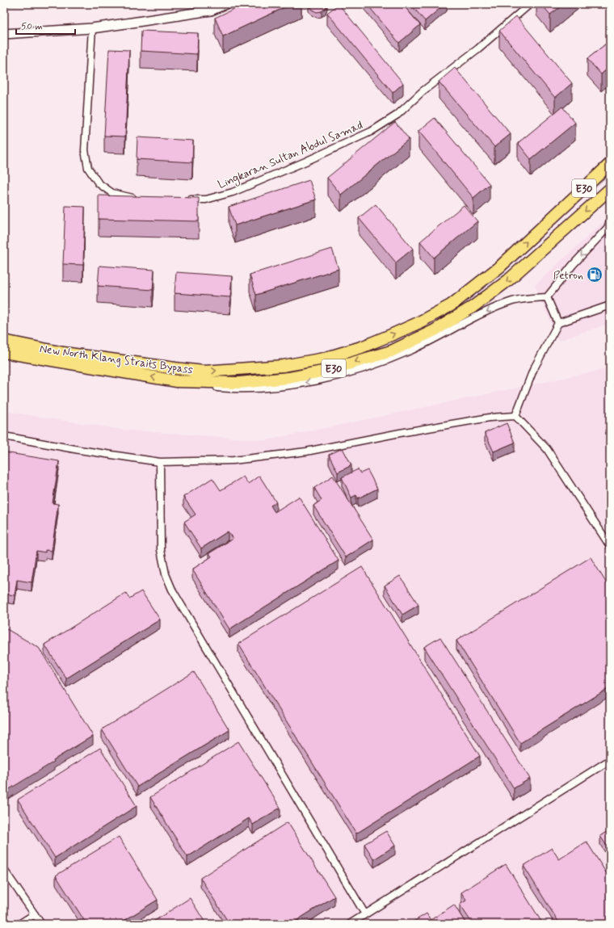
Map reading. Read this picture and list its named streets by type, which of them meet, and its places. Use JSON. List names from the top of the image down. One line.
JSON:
{"streets":{"highway":["E30","New North Klang Straits Bypass"],"street":["Lingkaran Sultan Abdul Samad"]},"places":{"fuel station":["Petron"]},"scale_bar":"50 m"}
